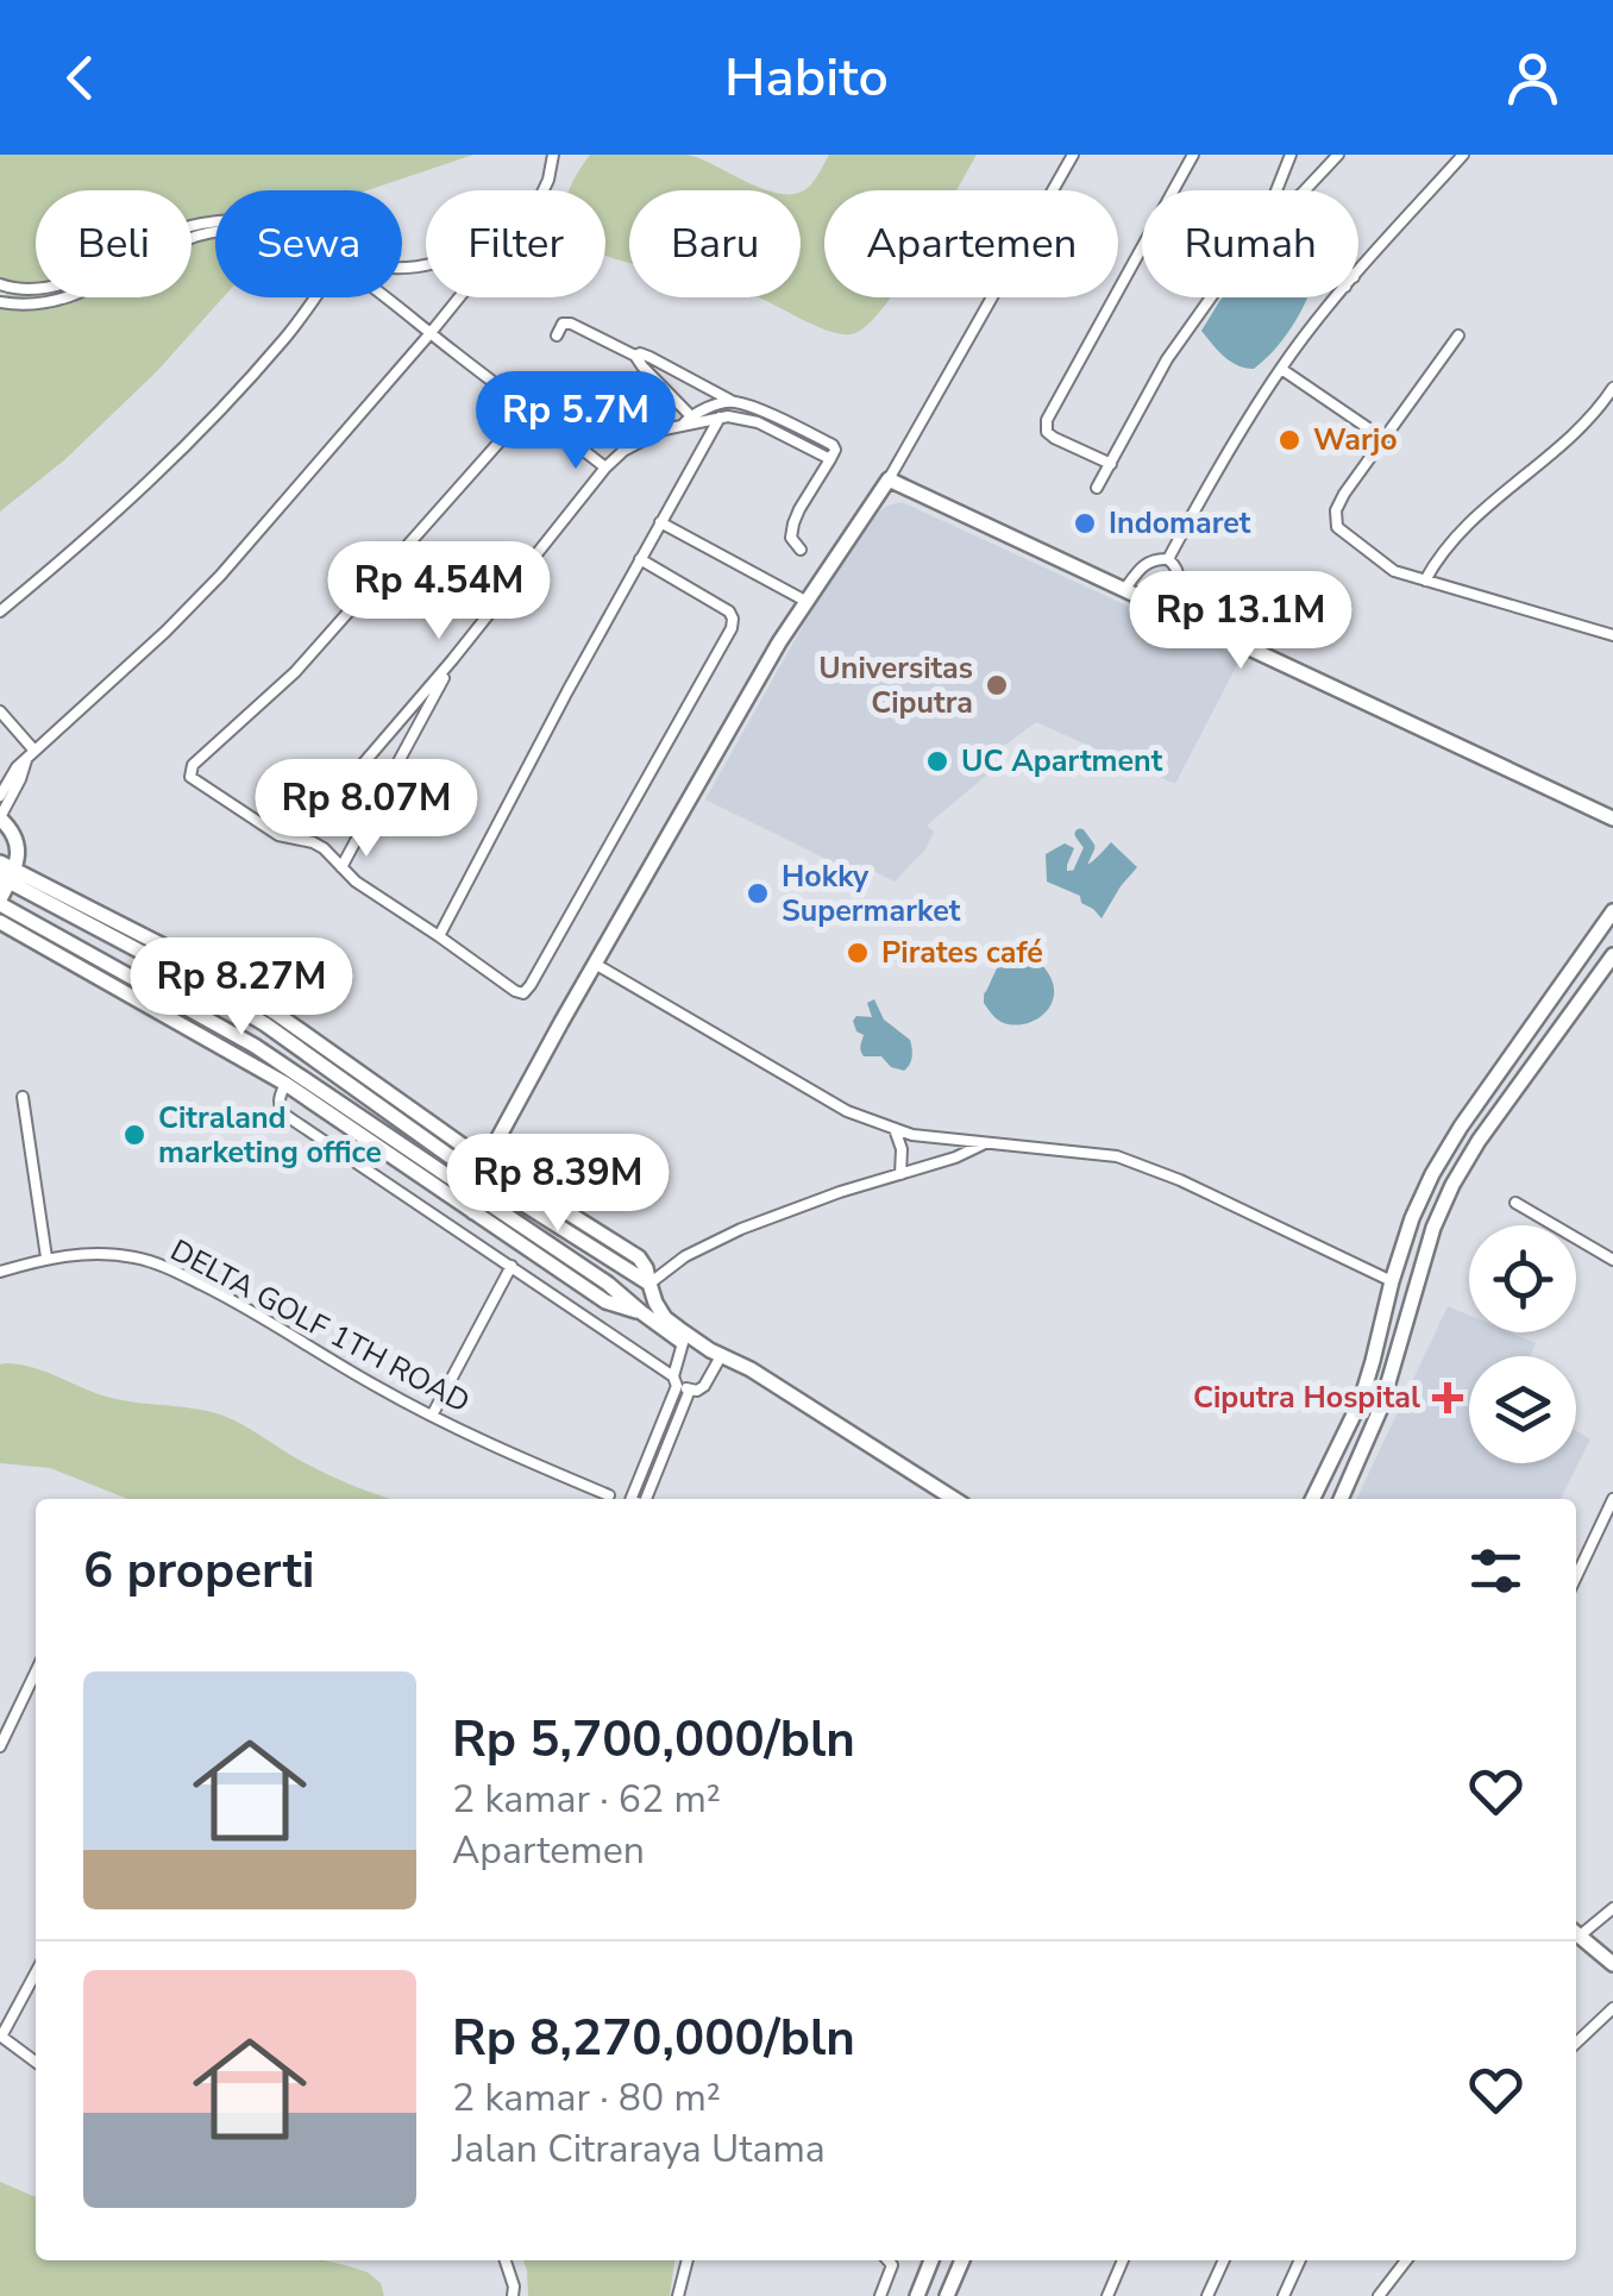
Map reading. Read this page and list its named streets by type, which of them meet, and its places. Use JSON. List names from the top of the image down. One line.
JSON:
{"streets":{"street":["DELTA GOLF 1TH ROAD"]},"places":{"other":["Warjo","Indomaret","Universitas Ciputra","UC Apartment","Hokky Supermarket","Pirates café","Citraland marketing office"],"health":["Ciputra Hospital"]},"page":{"header":"Habito","chip":["Beli","Sewa","Filter","Baru","Apartemen","Rumah"],"price":["Rp 5.7M","Rp 4.54M","Rp 13.1M","Rp 8.07M","Rp 8.27M","Rp 8.39M"],"heading":"6 properti","list":[{"name":"Rp 5,700,000/bln","note":"2 kamar · 62 m² · Apartemen"},{"name":"Rp 8,270,000/bln","note":"2 kamar · 80 m² · Jalan Citraraya Utama"}]}}
